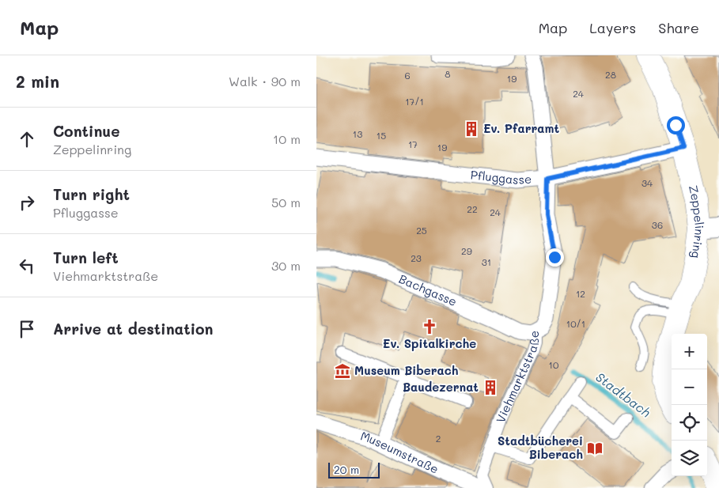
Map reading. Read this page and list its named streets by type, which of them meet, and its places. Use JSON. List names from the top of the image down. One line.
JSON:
{"streets":{"main road":["Zeppelinring"],"street":["Pfluggasse","Bachgasse","Viehmarktstraße","Museumstraße"]},"crossings":[["Pfluggasse","Zeppelinring"],["Pfluggasse","Viehmarktstraße"],["Bachgasse","Viehmarktstraße"]],"water":["Stadtbach"],"places":{"building":["Ev. Pfarramt","Baudezernat"],"church":["Ev. Spitalkirche"],"museum":["Museum Biberach"],"library":["Stadtbücherei Biberach"]},"house_numbers":["8","28","6","19","24","17/1","13","15","17","19","34","22","24","36","25","29","23","31","12","10/1","10","2"],"scale_bar":"20 m","page":{"header":"Map","nav":["Map","Layers","Share"],"heading":["2 min","Walk · 90 m"],"list":[["Continue","Zeppelinring","10 m"],["Turn right","Pfluggasse","50 m"],["Turn left","Viehmarktstraße","30 m"],"Arrive at destination"],"map_buttons":["+","−"],"scale":"20 m"}}
